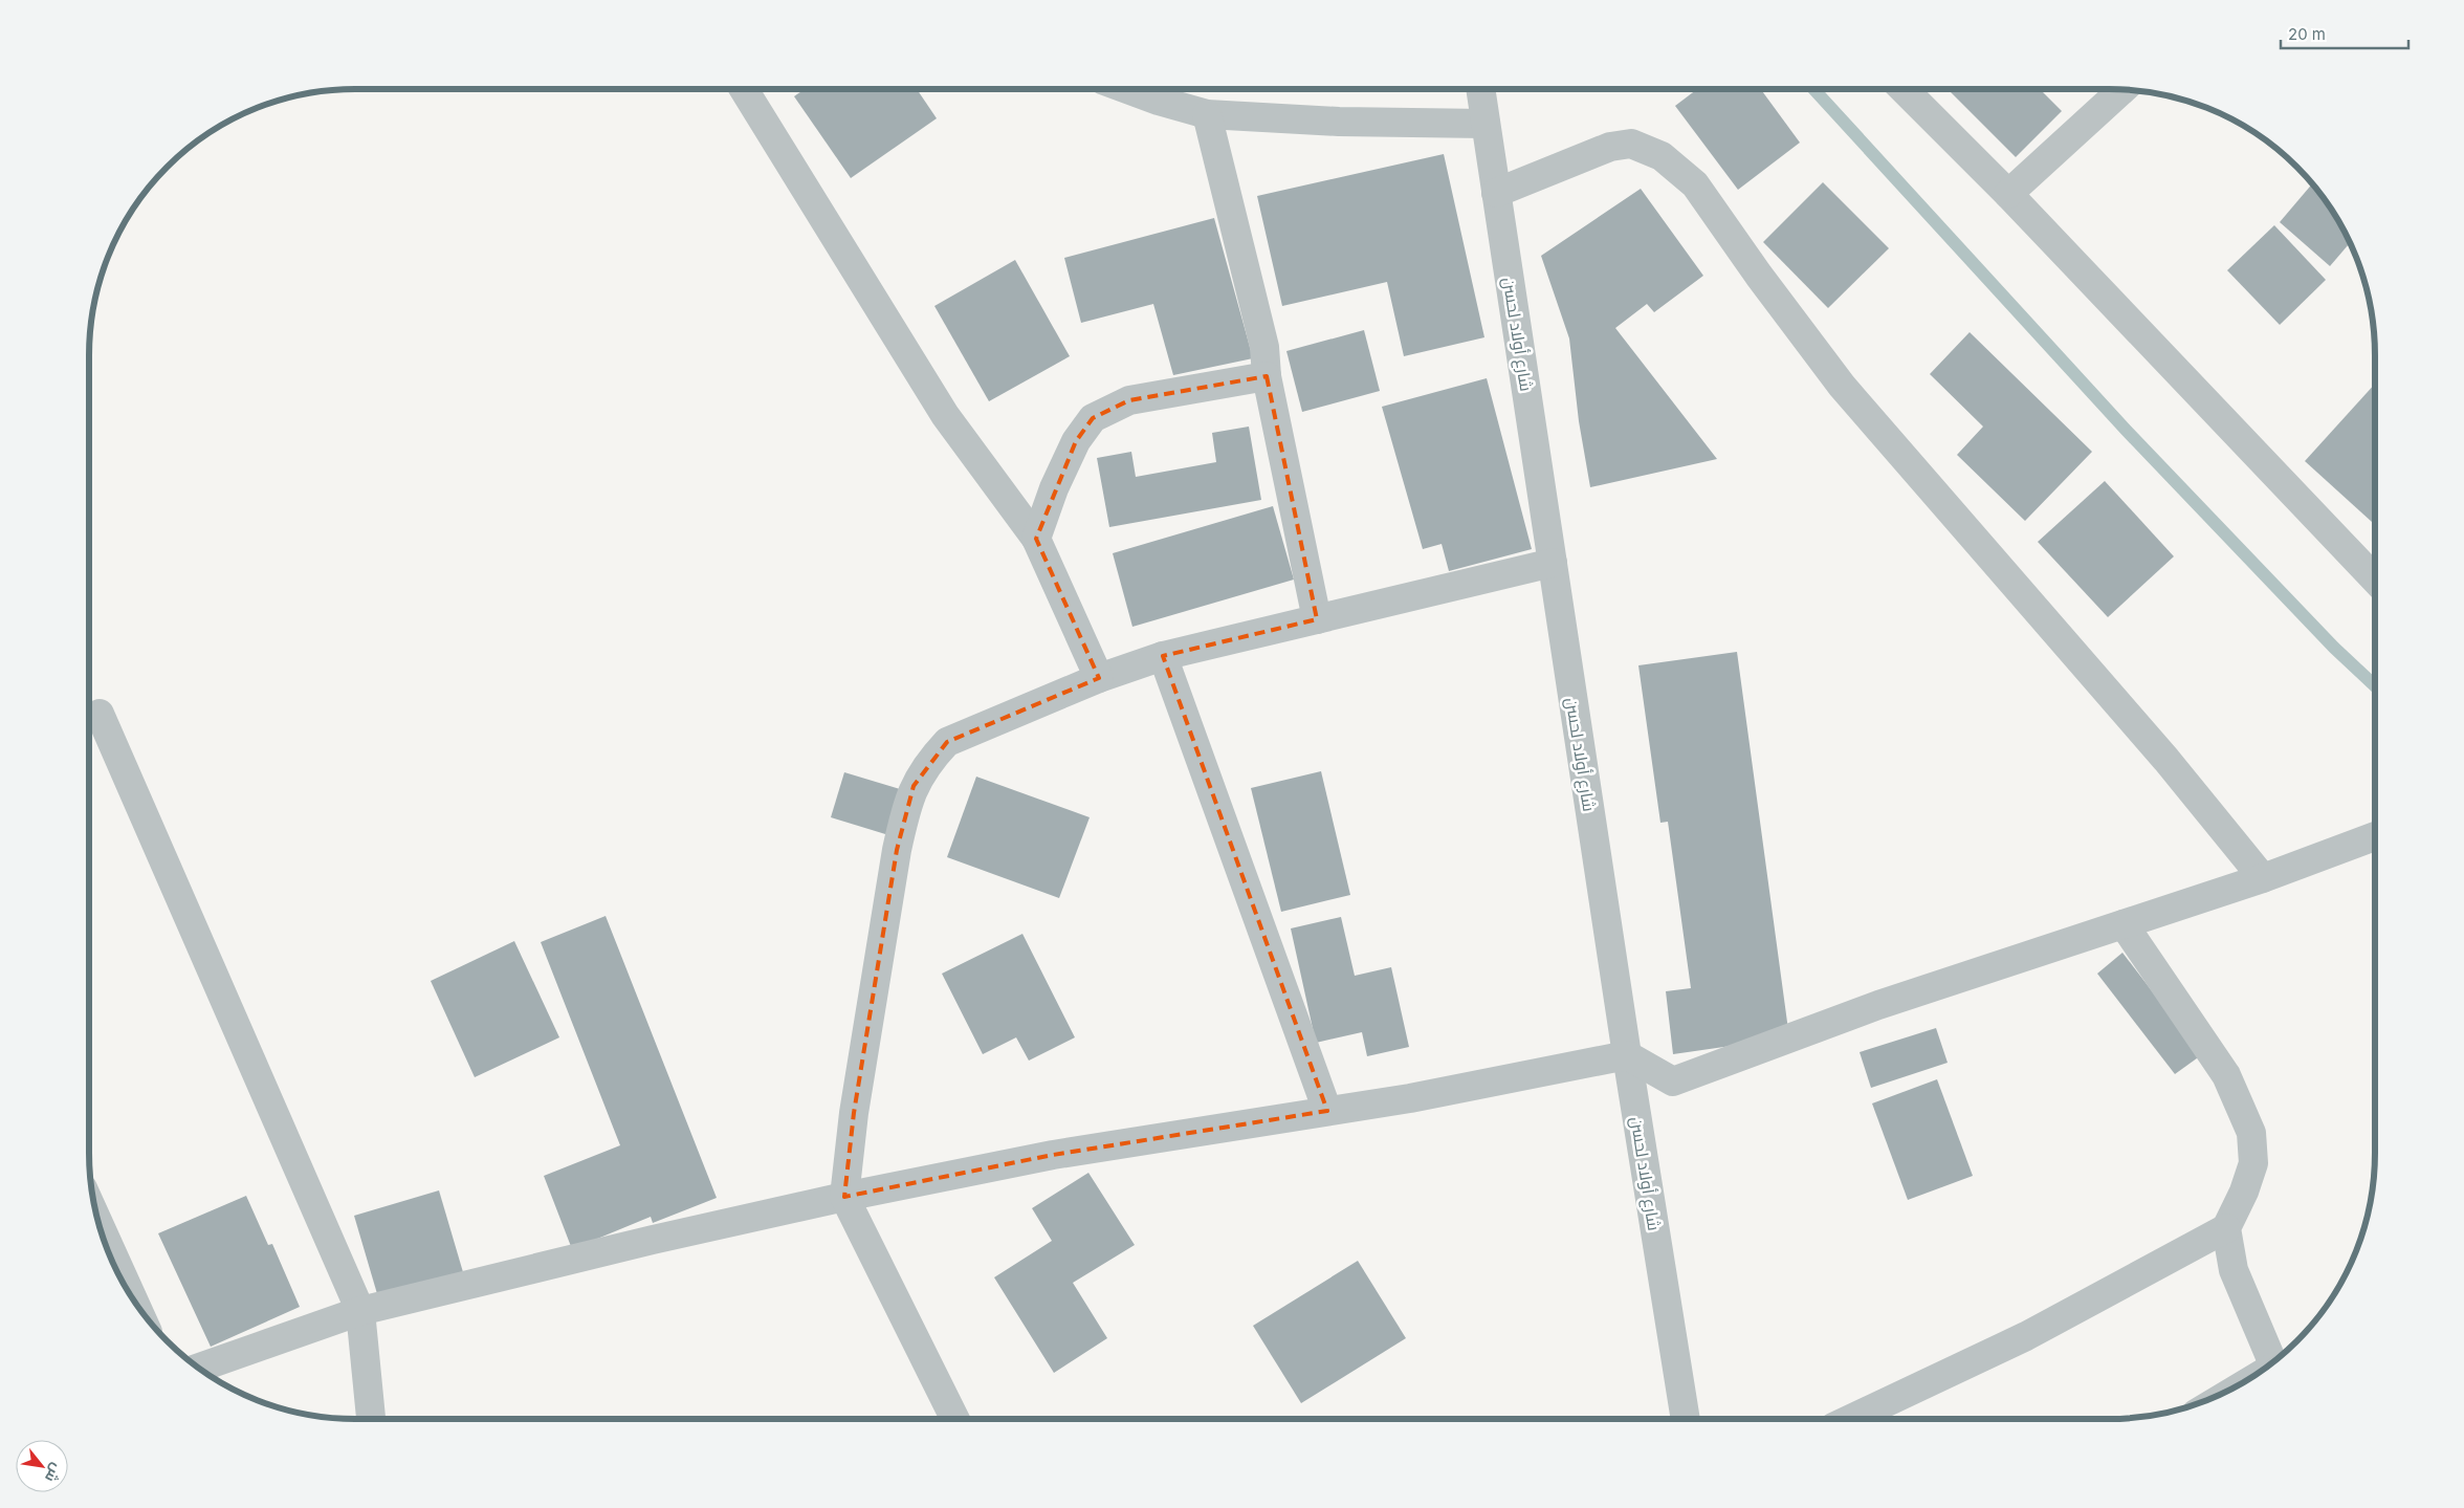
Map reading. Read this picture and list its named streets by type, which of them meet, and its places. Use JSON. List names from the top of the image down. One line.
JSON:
{"streets":{"street":["شارع أولاد لحسن"]},"scale_bar":"20 m","north":"bottom right"}
